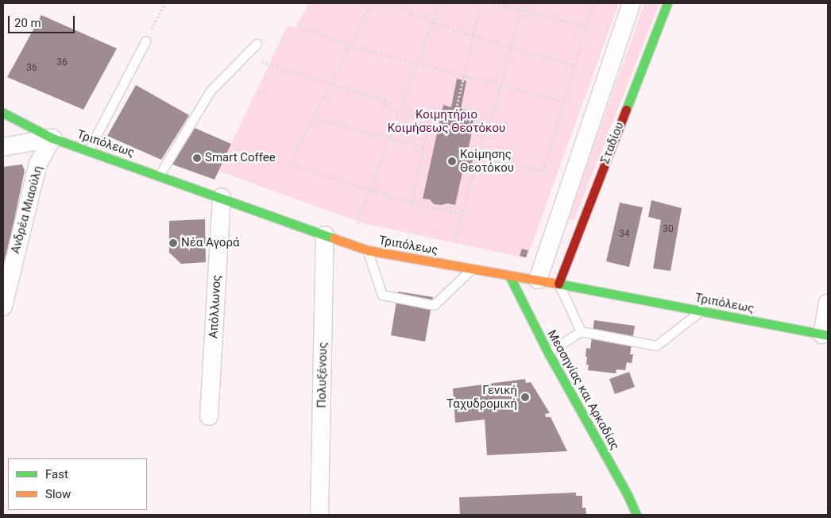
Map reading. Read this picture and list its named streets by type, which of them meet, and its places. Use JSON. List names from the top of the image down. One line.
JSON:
{"streets":{"main road":["Σταδίου","Τριπόλεως","Μεσσηνίας και Αρκαδίας"],"street":["Ανδρέα Μιαούλη","Απόλλωνος","Πολυξένους"]},"crossings":[["Σταδίου","Τριπόλεως"],["Τριπόλεως","Ανδρέα Μιαούλη"],["Τριπόλεως","Απόλλωνος"],["Τριπόλεως","Πολυξένους"],["Τριπόλεως","Μεσσηνίας και Αρκαδίας"]],"parks":["Κοιμητήριο Κοιμήσεως Θεοτόκου"],"places":["Smart Coffee","Κοίμησης Θεοτόκου","Νέα Αγορά","Γενική Ταχυδρομική"],"house_numbers":["36","36","30","34"],"legend":["Fast","Slow"],"scale_bar":"20 m"}
